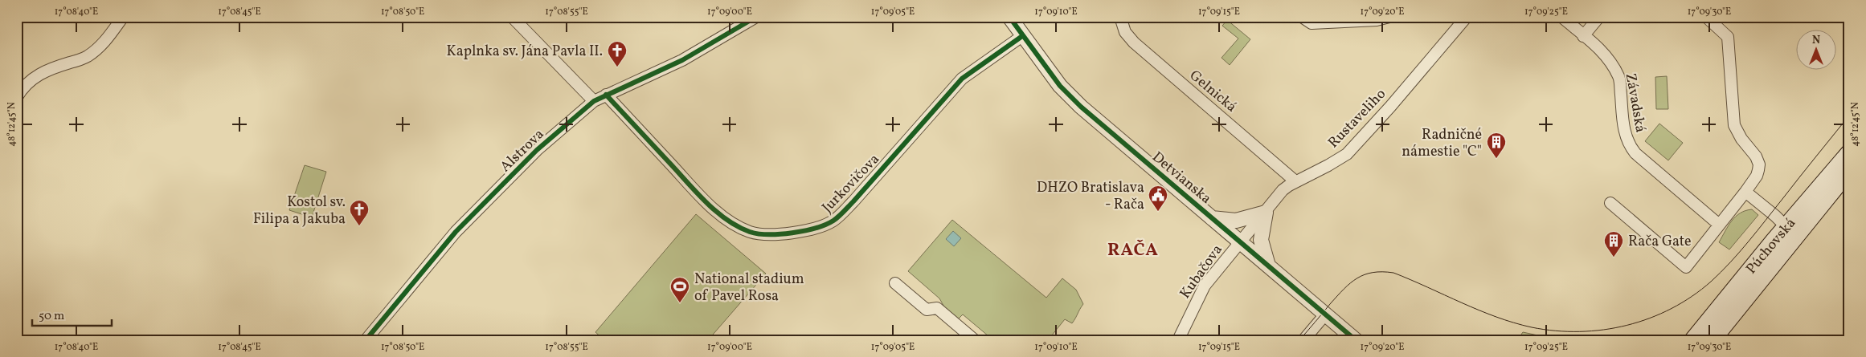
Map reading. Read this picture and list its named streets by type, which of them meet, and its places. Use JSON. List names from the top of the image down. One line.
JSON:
{"streets":{"main road":["Púchovská"],"street":["Gelnická","Závadská","Rustaveliho","Alstrova","Detvianska","Jurkovičova","Kubačova"]},"crossings":[["Gelnická","Rustaveliho"],["Rustaveliho","Detvianska"],["Rustaveliho","Kubačova"],["Alstrova","Jurkovičova"],["Detvianska","Jurkovičova"],["Detvianska","Kubačova"]],"districts":["RAČA"],"places":{"church":["Kaplnka sv. Jána Pavla II.","Kostol sv. Filipa a Jakuba"],"building":["Radničné námestie \"C\"","Rača Gate"],"public building":["DHZO Bratislava - Rača"],"sports":["National stadium of Pavel Rosa"]},"scale_bar":"50 m","north":"top","coordinates":["17°08'40\"E","17°08'45\"E","17°08'50\"E","17°08'55\"E","17°09'00\"E","17°09'05\"E","17°09'10\"E","17°09'15\"E","17°09'20\"E","17°09'25\"E","17°09'30\"E","48°12'45\"N"]}
